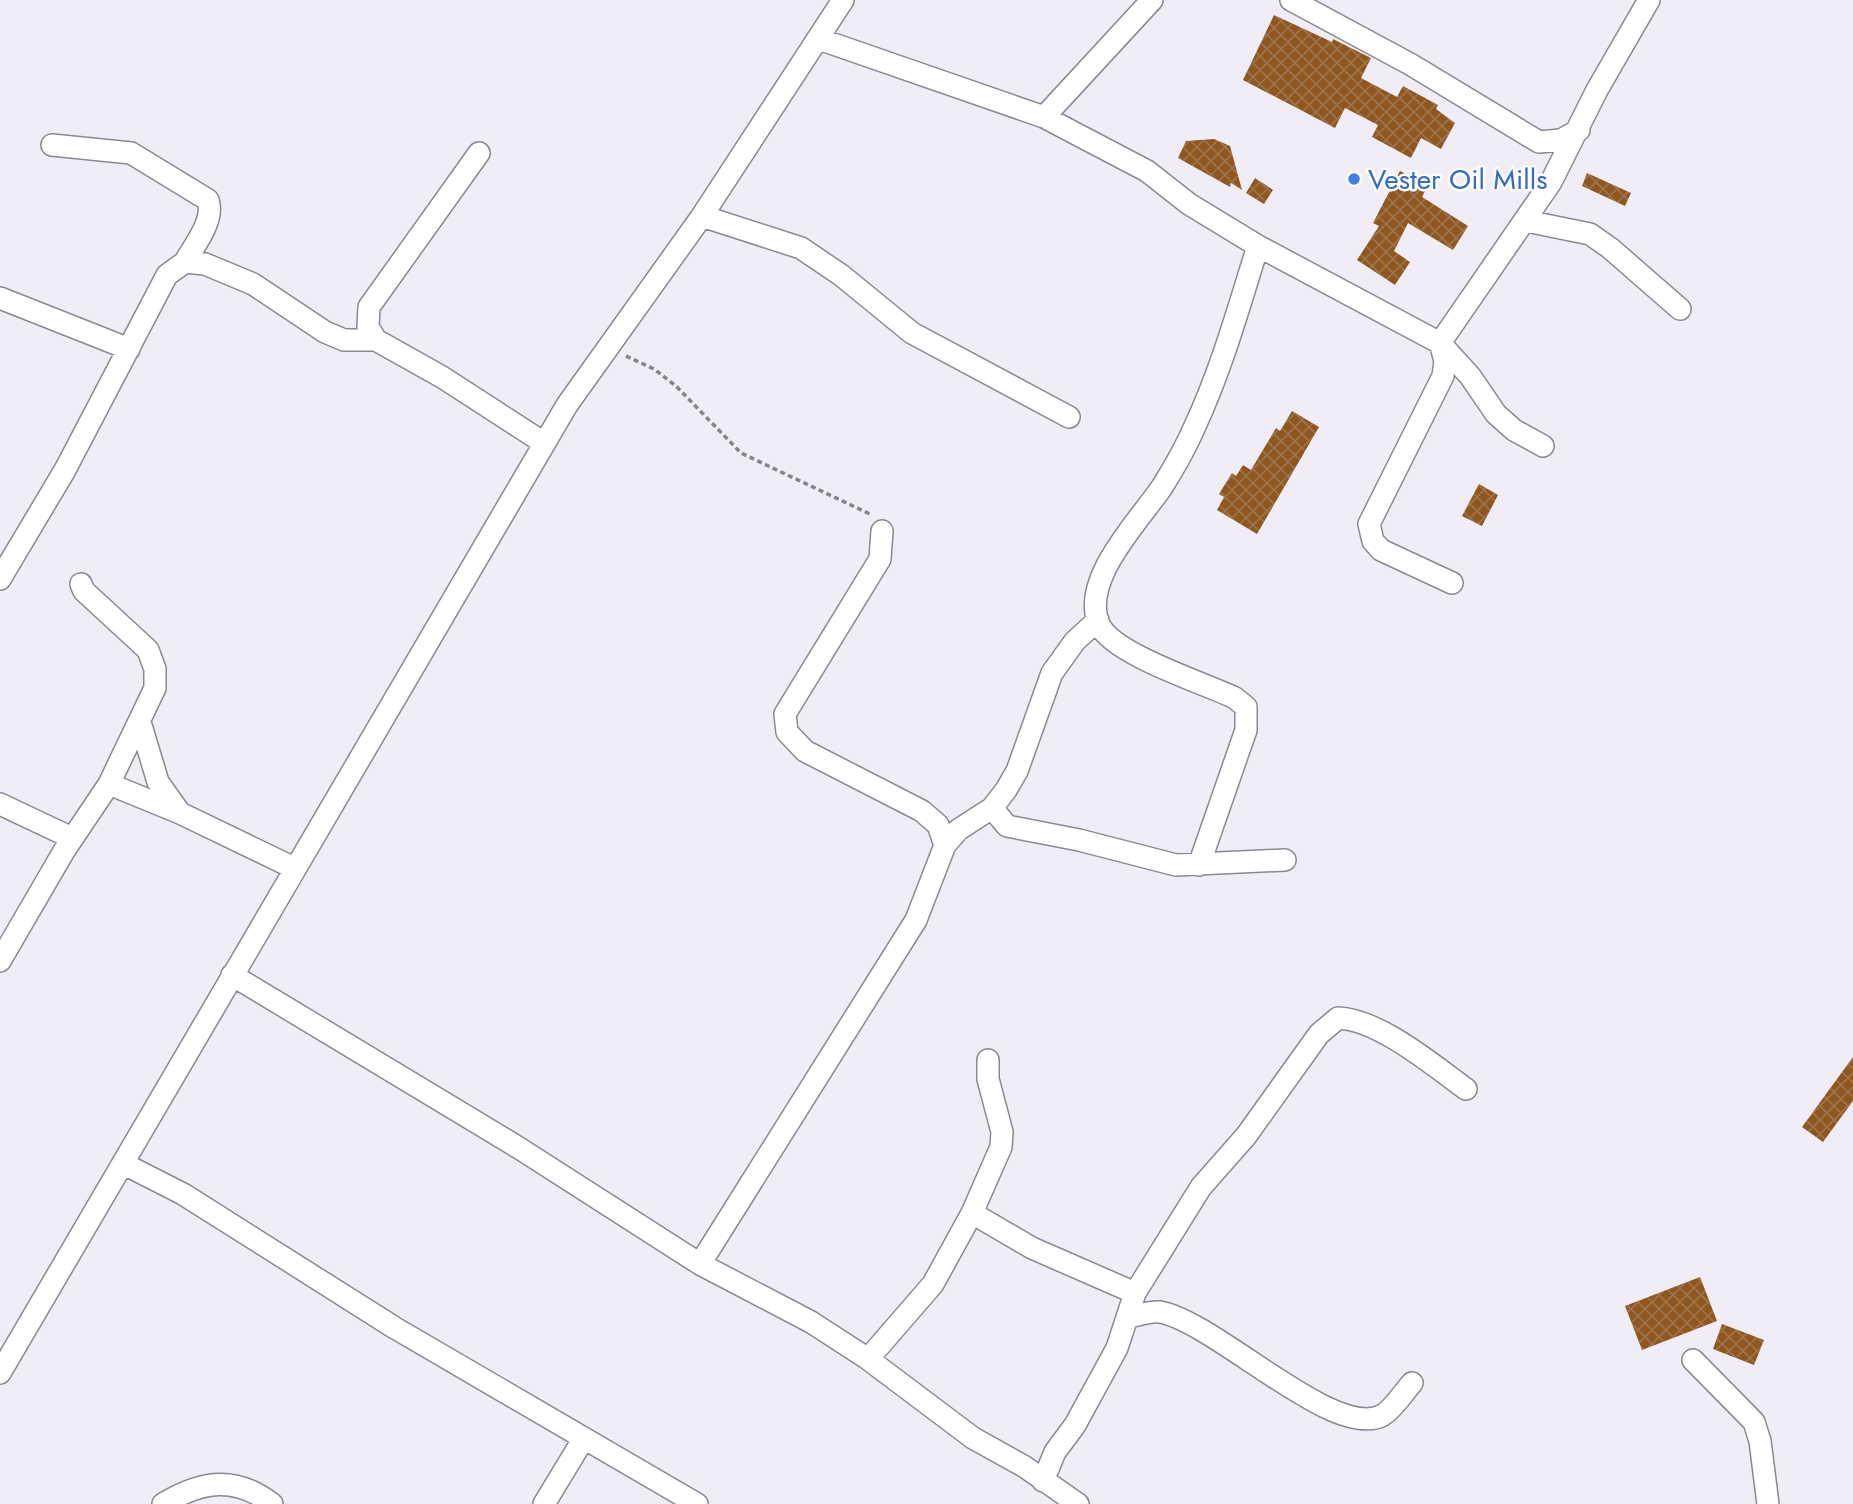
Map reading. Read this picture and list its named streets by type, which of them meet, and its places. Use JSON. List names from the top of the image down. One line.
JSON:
{"places":["Vester Oil Mills"]}
